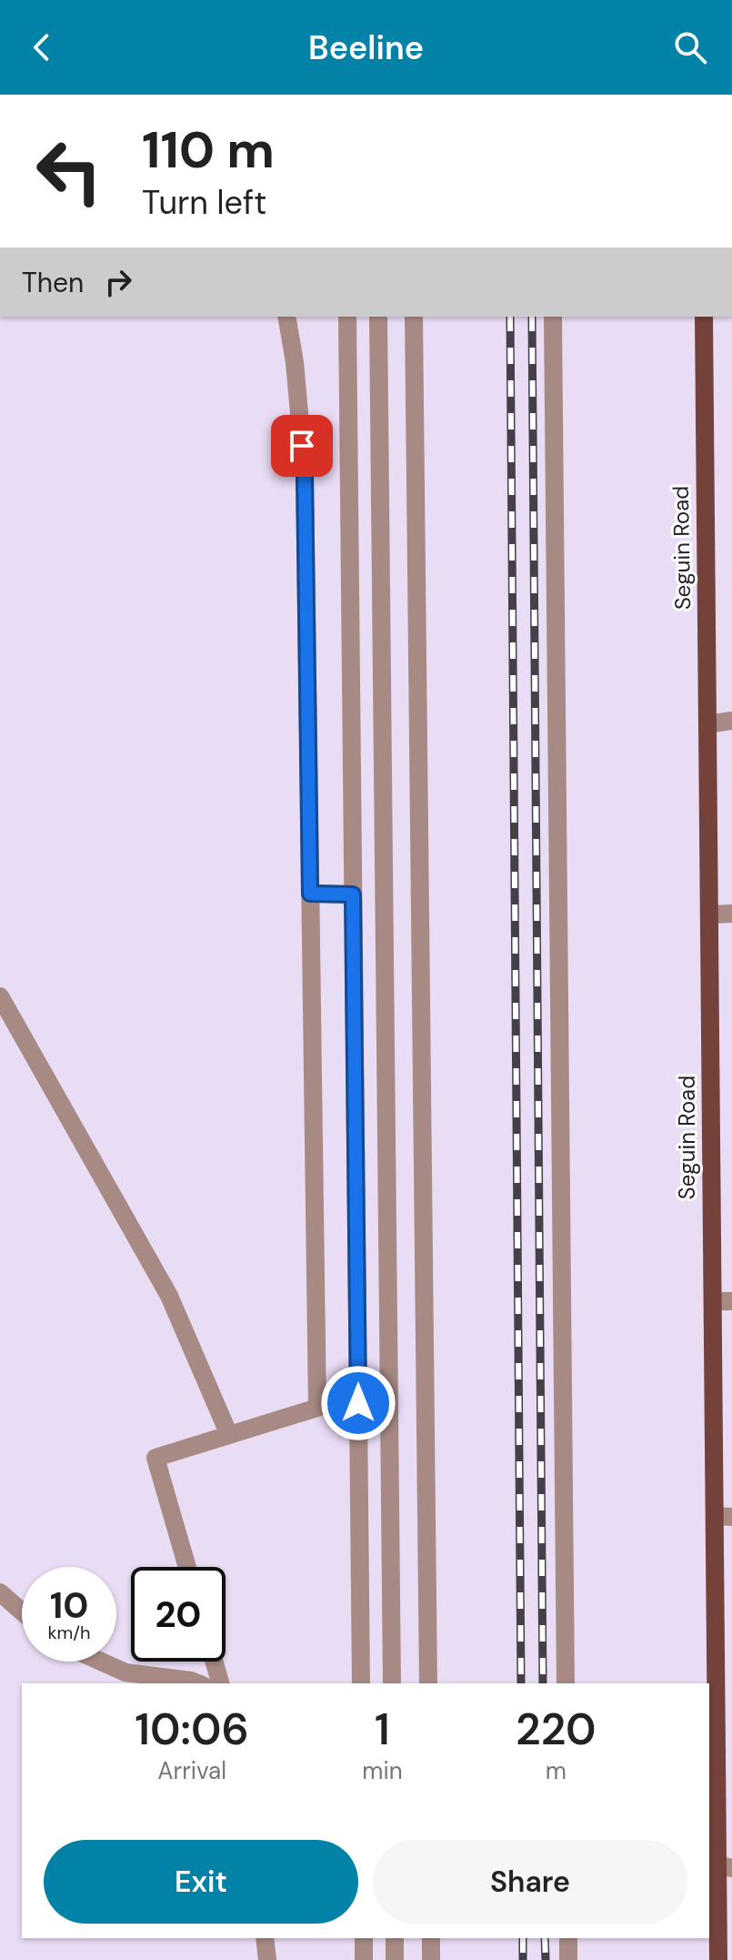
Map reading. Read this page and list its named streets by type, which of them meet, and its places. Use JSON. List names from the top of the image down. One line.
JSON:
{"streets":{"main road":["Seguin Road"]},"page":{"header":"Beeline","turn":["110 m","Turn left"],"then":"Then","speed":"10 km/h","limit":"20","eta":["10:06","Arrival","1","min","220","m"],"buttons":["Exit","Share"]}}
